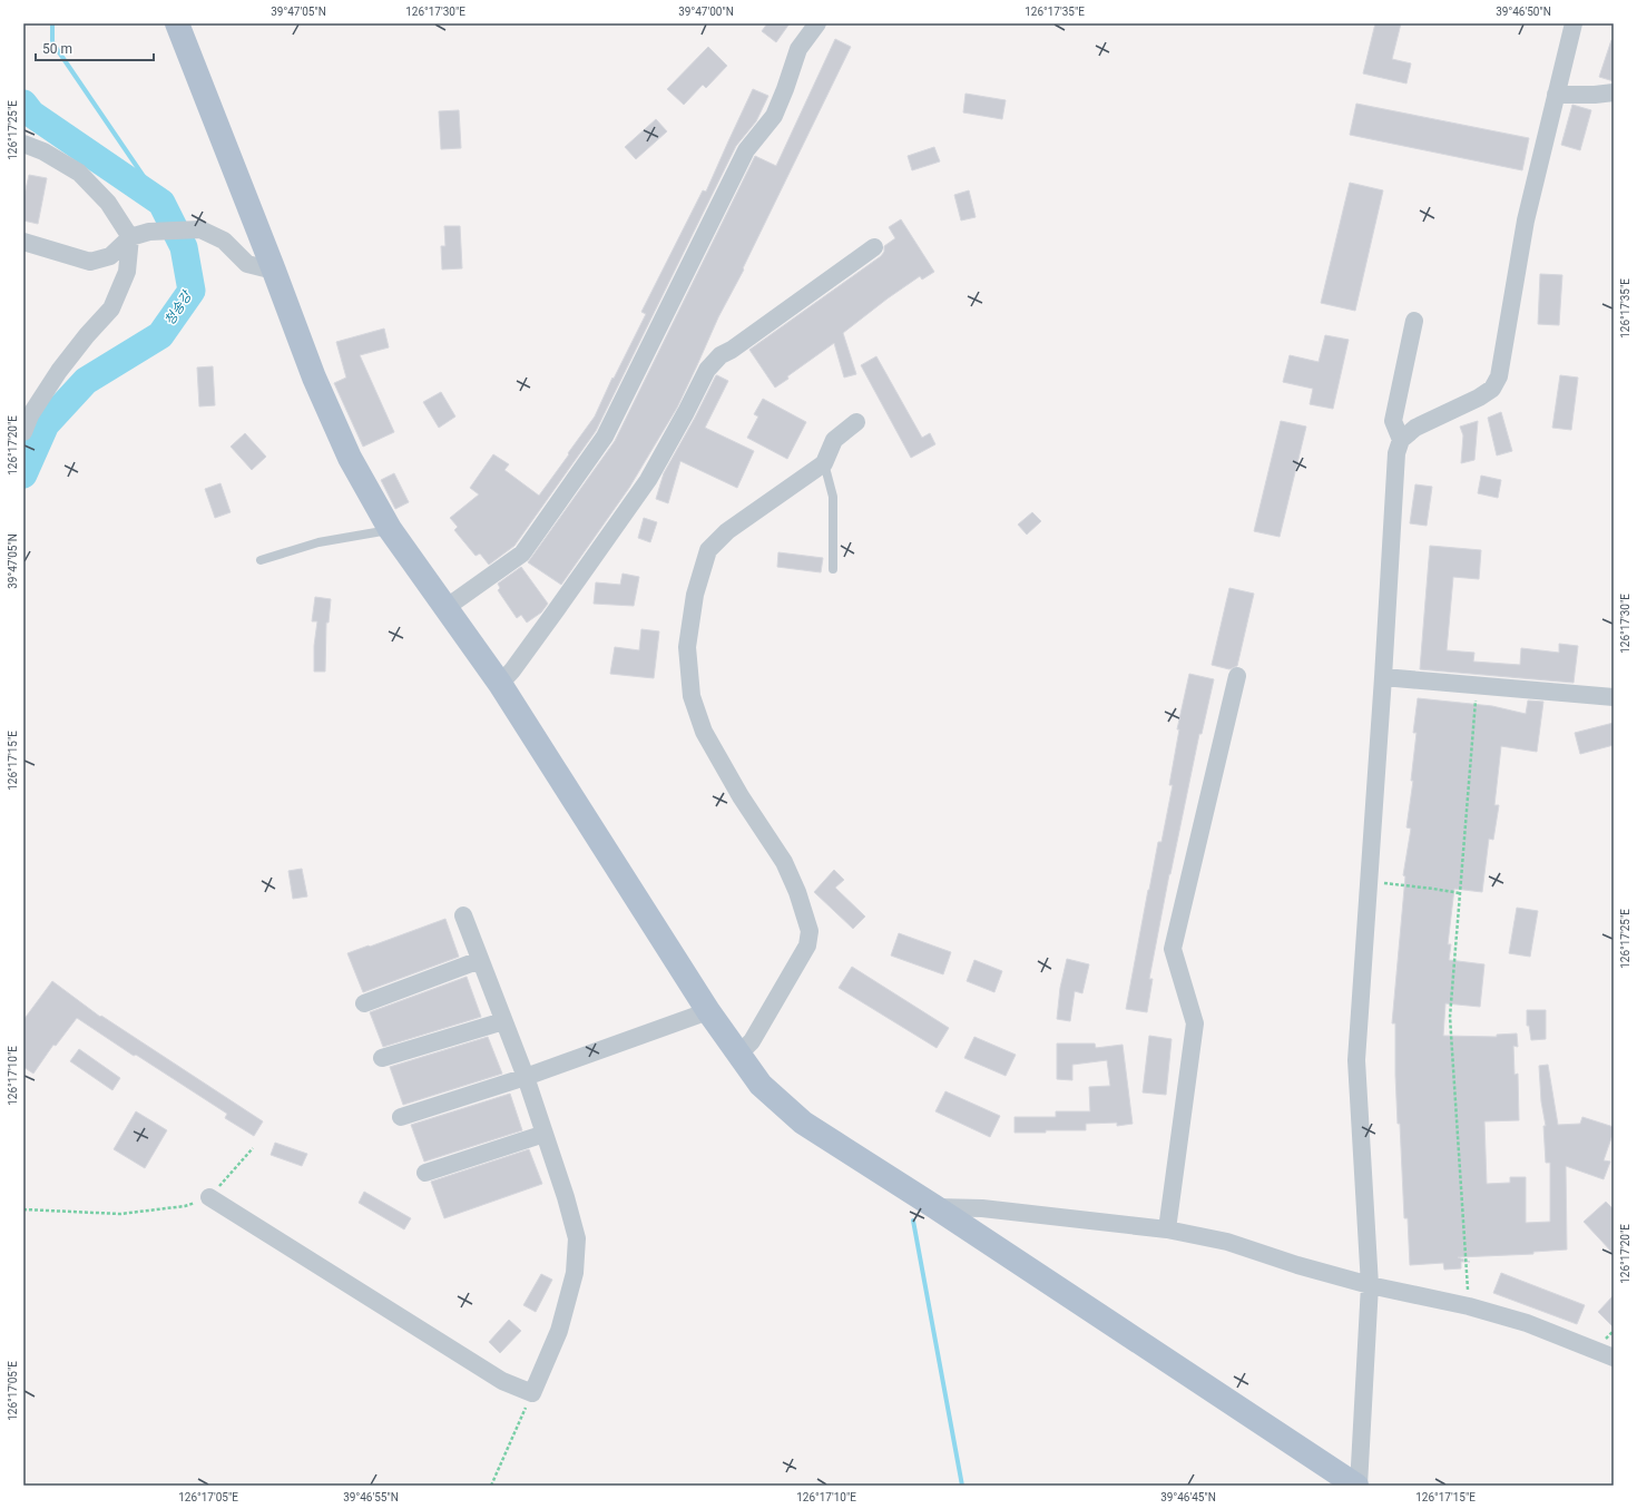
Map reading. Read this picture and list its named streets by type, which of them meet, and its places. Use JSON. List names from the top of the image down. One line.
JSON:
{"water":["청송강"],"scale_bar":"50 m","coordinates":["39°47'05\"N","126°17'30\"E","39°47'00\"N","126°17'35\"E","39°46'50\"N","126°17'25\"E","126°17'20\"E","126°17'15\"E","126°17'10\"E","126°17'05\"E","39°46'55\"N","39°46'45\"N"]}
